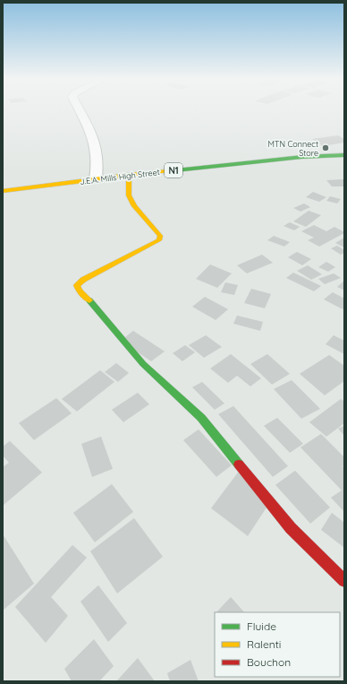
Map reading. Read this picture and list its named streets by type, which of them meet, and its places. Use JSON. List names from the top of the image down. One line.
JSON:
{"streets":{"main road":["N1","J.E.A. Mills High Street"]},"places":["MTN Connect Store"],"legend":["Fluide","Ralenti","Bouchon"]}
